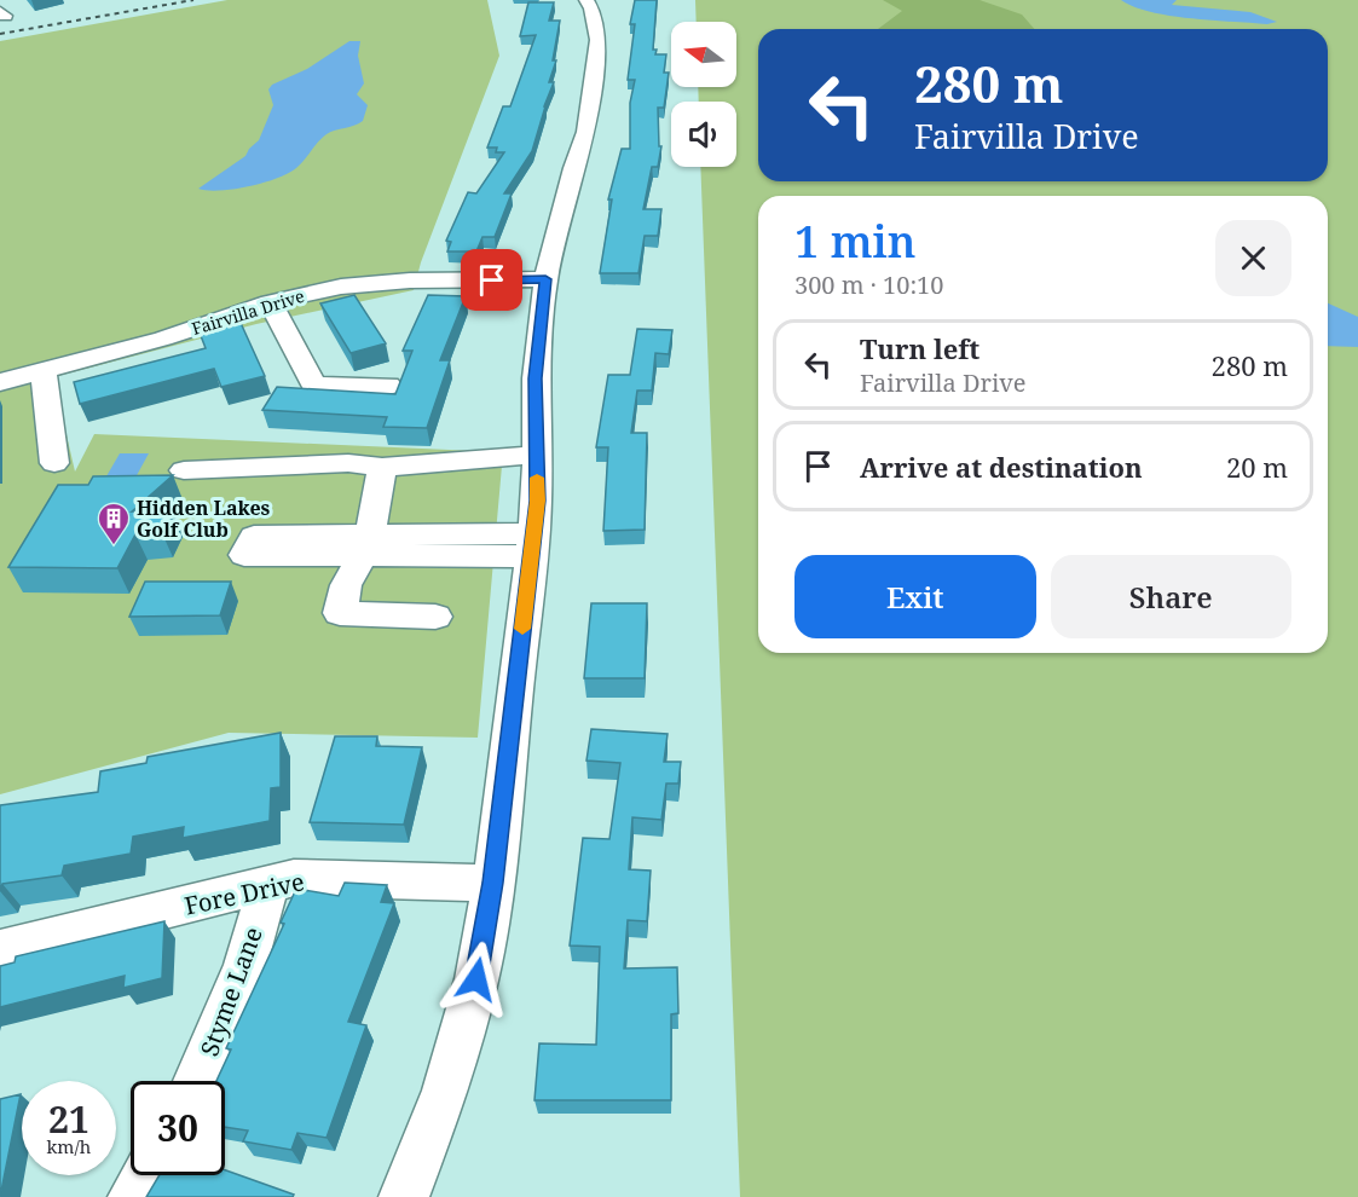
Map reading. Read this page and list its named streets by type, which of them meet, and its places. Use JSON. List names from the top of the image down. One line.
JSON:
{"streets":{"street":["Fairvilla Drive","Fore Drive","Styme Lane"]},"crossings":[["Fore Drive","Styme Lane"]],"places":{"building":["Hidden Lakes Golf Club"]},"north":"left","page":{"turn":["280 m","Fairvilla Drive"],"heading":["1 min","300 m · 10:10"],"list":[{"name":"Turn left","note":"Fairvilla Drive","value":"280 m"},{"name":"Arrive at destination","value":"20 m"}],"buttons":["Exit","Share"],"speed":"21 km/h","limit":"30"}}
